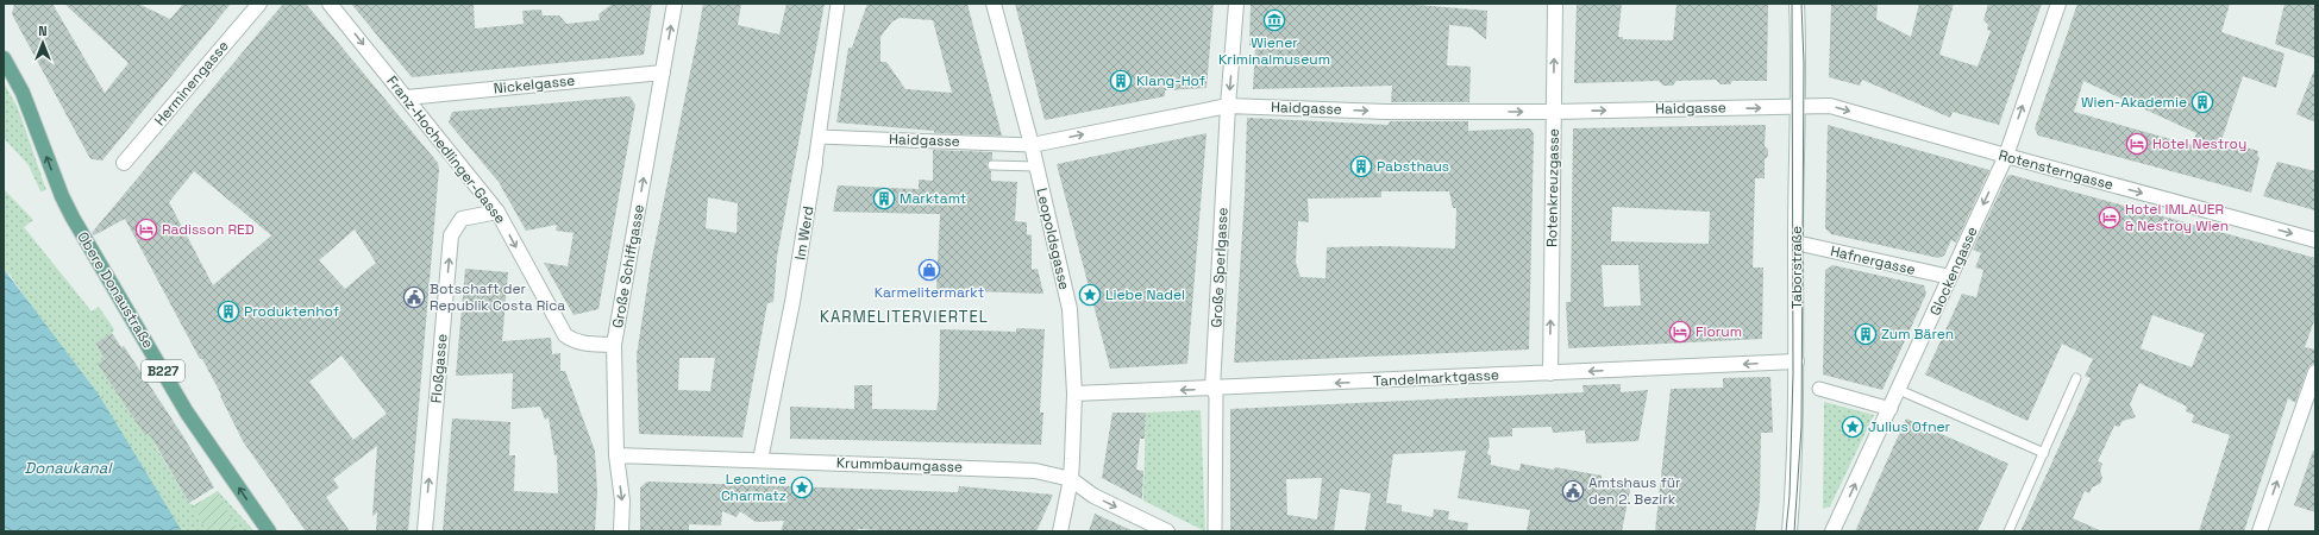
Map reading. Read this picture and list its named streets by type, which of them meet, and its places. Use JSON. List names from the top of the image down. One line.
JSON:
{"streets":{"main road":["Obere Donaustraße","B227"],"street":["Herminengasse","Nickelgasse","Haidgasse","Franz-Hochedlinger-Gasse","Rotensterngasse","Rotenkreuzgasse","Im Werd","Leopoldsgasse","Hafnergasse","Große Schiffgasse","Große Sperlgasse","Taborstraße","Glockengasse","Floßgasse","Tandelmarktgasse","Krummbaumgasse"]},"crossings":[["Nickelgasse","Franz-Hochedlinger-Gasse"],["Nickelgasse","Große Schiffgasse"],["Haidgasse","Rotensterngasse"],["Haidgasse","Rotenkreuzgasse"],["Haidgasse","Im Werd"],["Haidgasse","Leopoldsgasse"],["Haidgasse","Große Sperlgasse"],["Haidgasse","Taborstraße"],["Franz-Hochedlinger-Gasse","Große Schiffgasse"],["Franz-Hochedlinger-Gasse","Floßgasse"],["Rotensterngasse","Taborstraße"],["Rotensterngasse","Glockengasse"],["Rotenkreuzgasse","Tandelmarktgasse"],["Im Werd","Krummbaumgasse"],["Leopoldsgasse","Tandelmarktgasse"],["Leopoldsgasse","Krummbaumgasse"],["Hafnergasse","Taborstraße"],["Hafnergasse","Glockengasse"],["Große Schiffgasse","Krummbaumgasse"],["Große Sperlgasse","Tandelmarktgasse"],["Taborstraße","Tandelmarktgasse"]],"one_way":["Haidgasse","Franz-Hochedlinger-Gasse","Rotensterngasse","Rotenkreuzgasse","Obere Donaustraße","Floßgasse","Tandelmarktgasse"],"districts":["KARMELITERVIERTEL"],"water":["Donaukanal"],"places":{"museum":["Wiener Kriminalmuseum"],"building":["Klang-Hof","Wien-Akademie","Pabsthaus","Marktamt","Produktenhof","Zum Bären"],"hotel":["Hotel Nestroy","Hotel IMLAUER & Nestroy Wien","Radisson RED","Florum"],"shop":["Karmelitermarkt"],"place":["Liebe Nadel","Julius Ofner","Leontine Charmatz"],"public building":["Botschaft der Republik Costa Rica","Amtshaus für den 2. Bezirk"]},"north":"top"}
